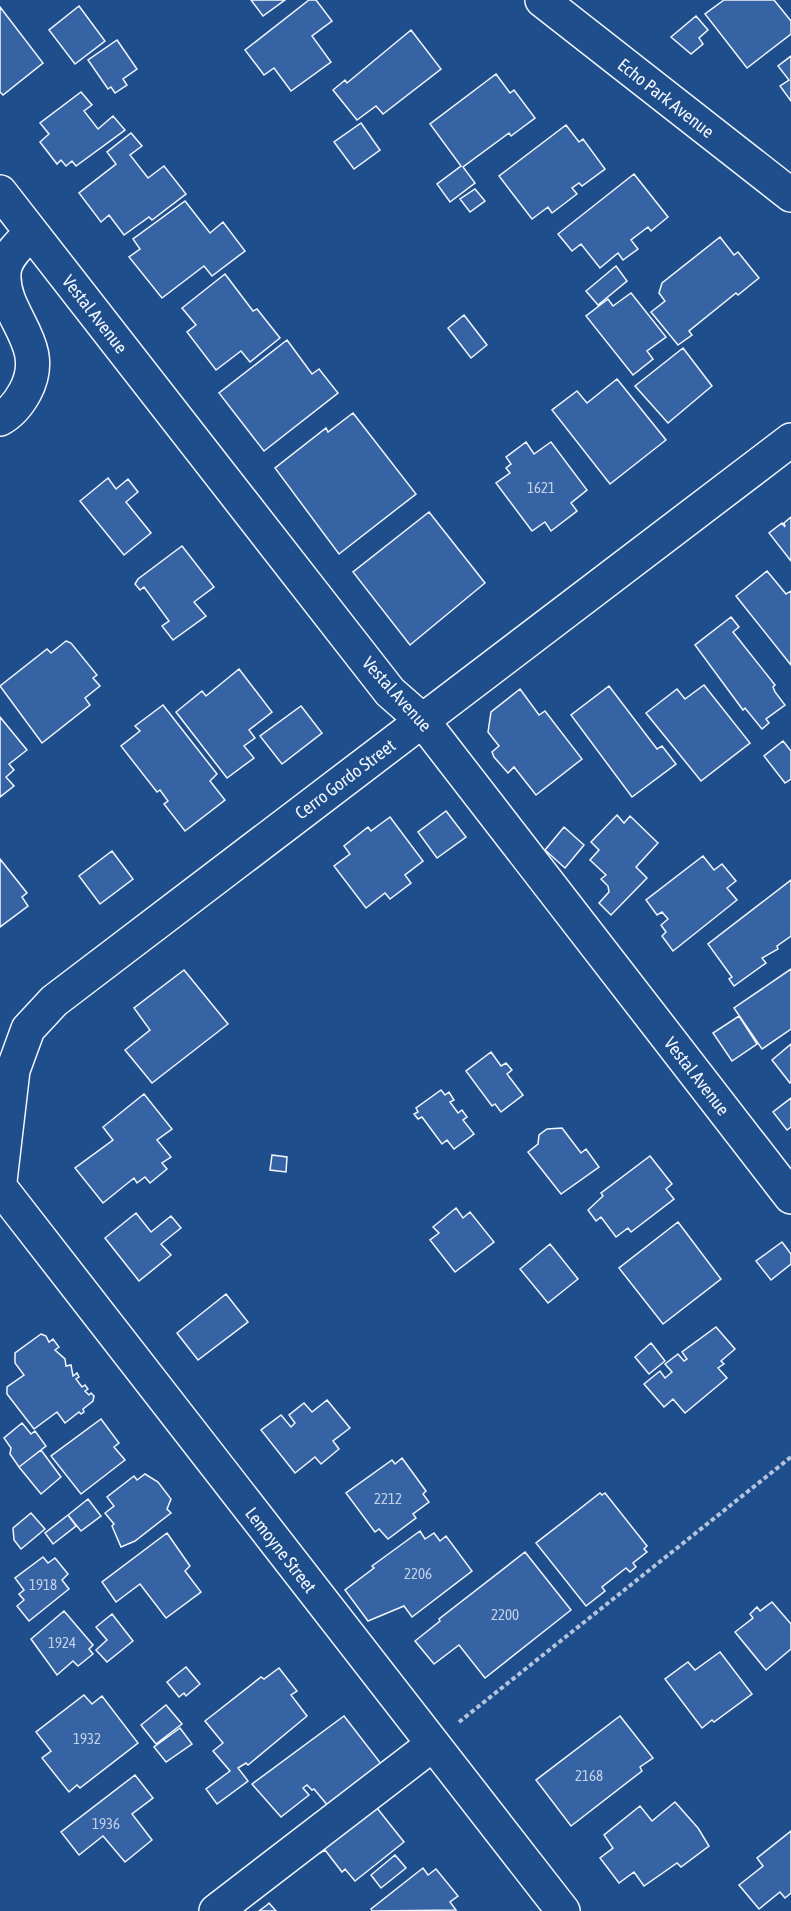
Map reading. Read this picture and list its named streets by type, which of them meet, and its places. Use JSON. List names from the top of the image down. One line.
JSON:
{"streets":{"street":["Echo Park Avenue","Vestal Avenue","Cerro Gordo Street","Lemoyne Street"]},"crossings":[["Vestal Avenue","Cerro Gordo Street"]],"house_numbers":["1621","2212","2206","1918","2200","1924","1932","2168","1936"]}
